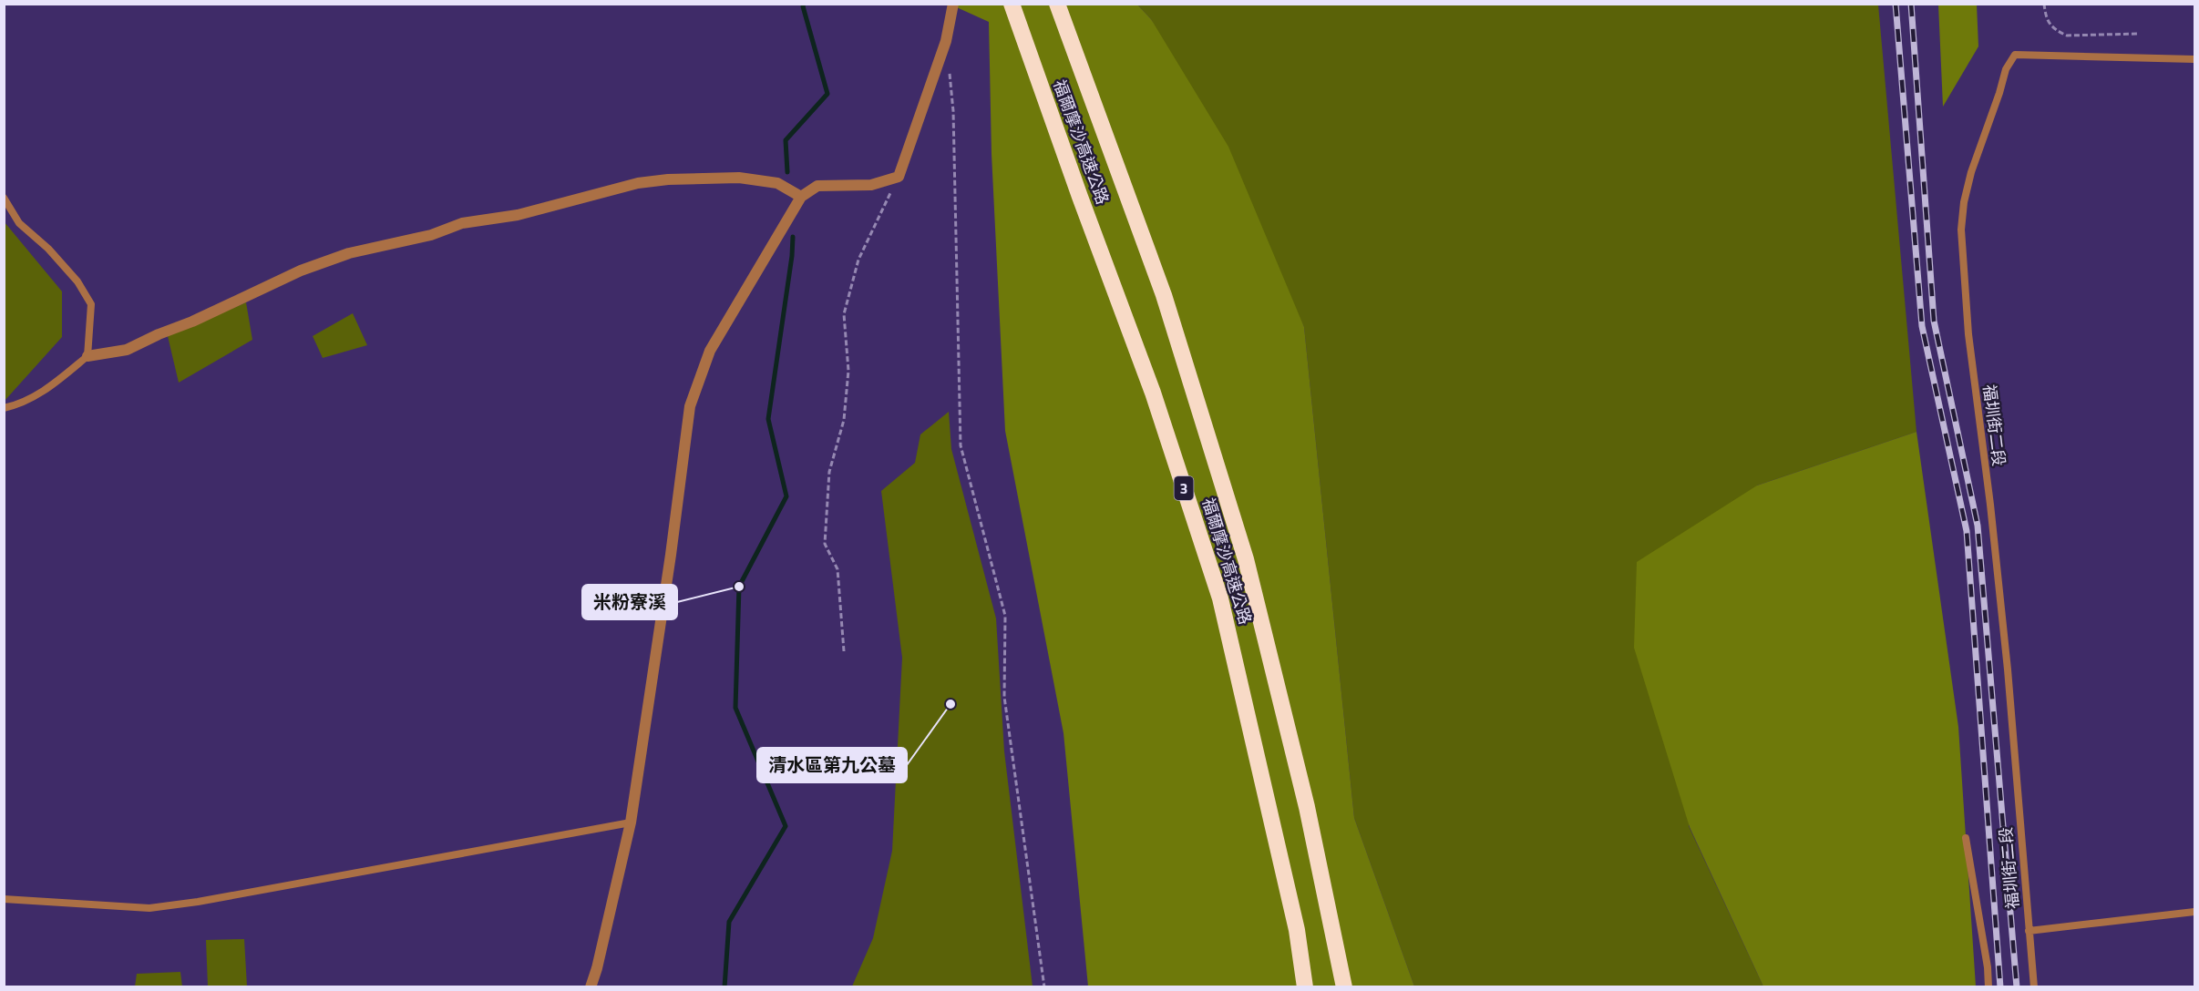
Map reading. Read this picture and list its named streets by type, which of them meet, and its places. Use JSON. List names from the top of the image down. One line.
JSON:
{"streets":{"highway":["福爾摩沙高速公路","3"],"lane":["福圳街二段"]},"places":["米粉寮溪","清水區第九公墓"]}
